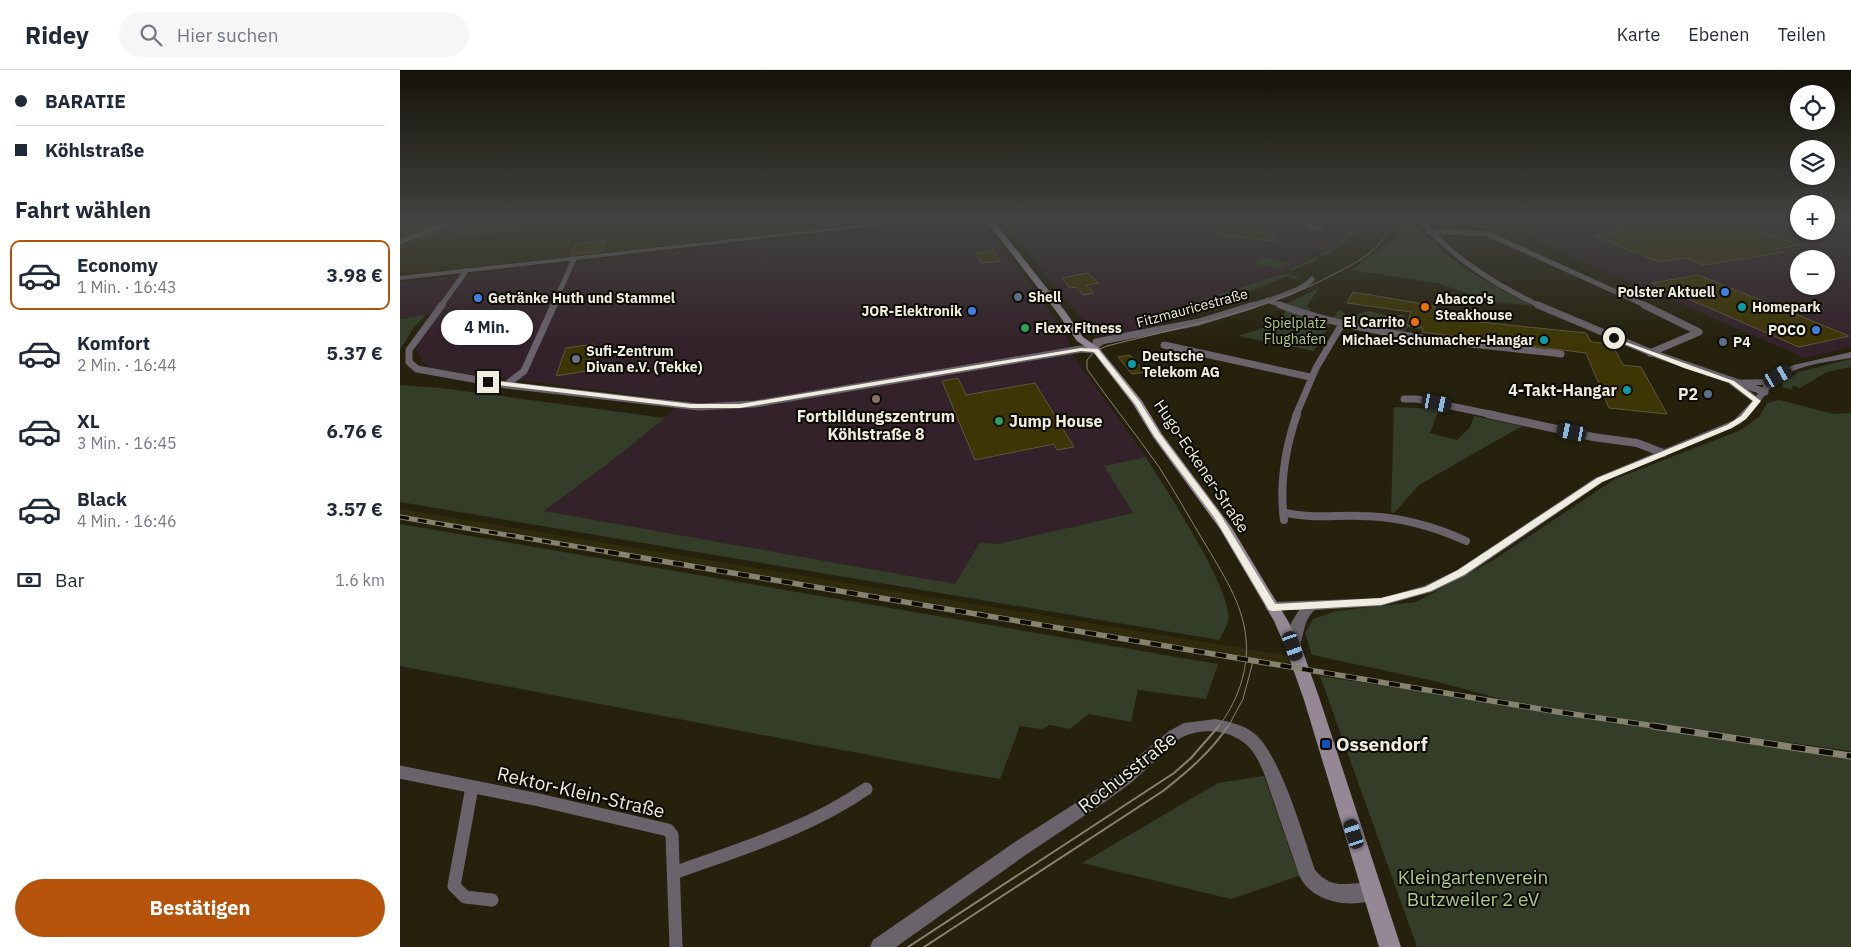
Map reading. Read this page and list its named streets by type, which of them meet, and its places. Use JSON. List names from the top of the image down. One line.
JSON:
{"streets":{"main road":["Hugo-Eckener-Straße"],"street":["Fitzmauricestraße","Rochusstraße","Rektor-Klein-Straße"]},"crossings":[["Fitzmauricestraße","Hugo-Eckener-Straße"],["Hugo-Eckener-Straße","Rochusstraße"]],"parks":["Spielplatz Flughafen","Kleingartenverein Butzweiler 2 eV"],"places":{"other":["Polster Aktuell","Shell","Getränke Huth und Stammel","Abacco's Steakhouse","Homepark","JOR-Elektronik","El Carrito","Flexx Fitness","POCO","Michael-Schumacher-Hangar","P4","Sufi-Zentrum Divan e.V. (Tekke)","Deutsche Telekom AG","4-Takt-Hangar","P2","Fortbildungszentrum Köhlstraße 8","Jump House"],"transit":["Ossendorf"]},"page":{"header":"Ridey","search":"Hier suchen","nav":["Karte","Ebenen","Teilen"],"banner":["BARATIE","Köhlstraße"],"map_buttons":["+","−"],"heading":"Fahrt wählen","list":[{"name":"Economy","note":"1 Min. · 16:43","value":"3.98 €"},{"name":"Komfort","note":"2 Min. · 16:44","value":"5.37 €"},{"name":"XL","note":"3 Min. · 16:45","value":"6.76 €"},{"name":"Black","note":"4 Min. · 16:46","value":"3.57 €"}],"bubble":"4 Min.","pay":["Bar","1.6 km"],"buttons":"Bestätigen"}}
